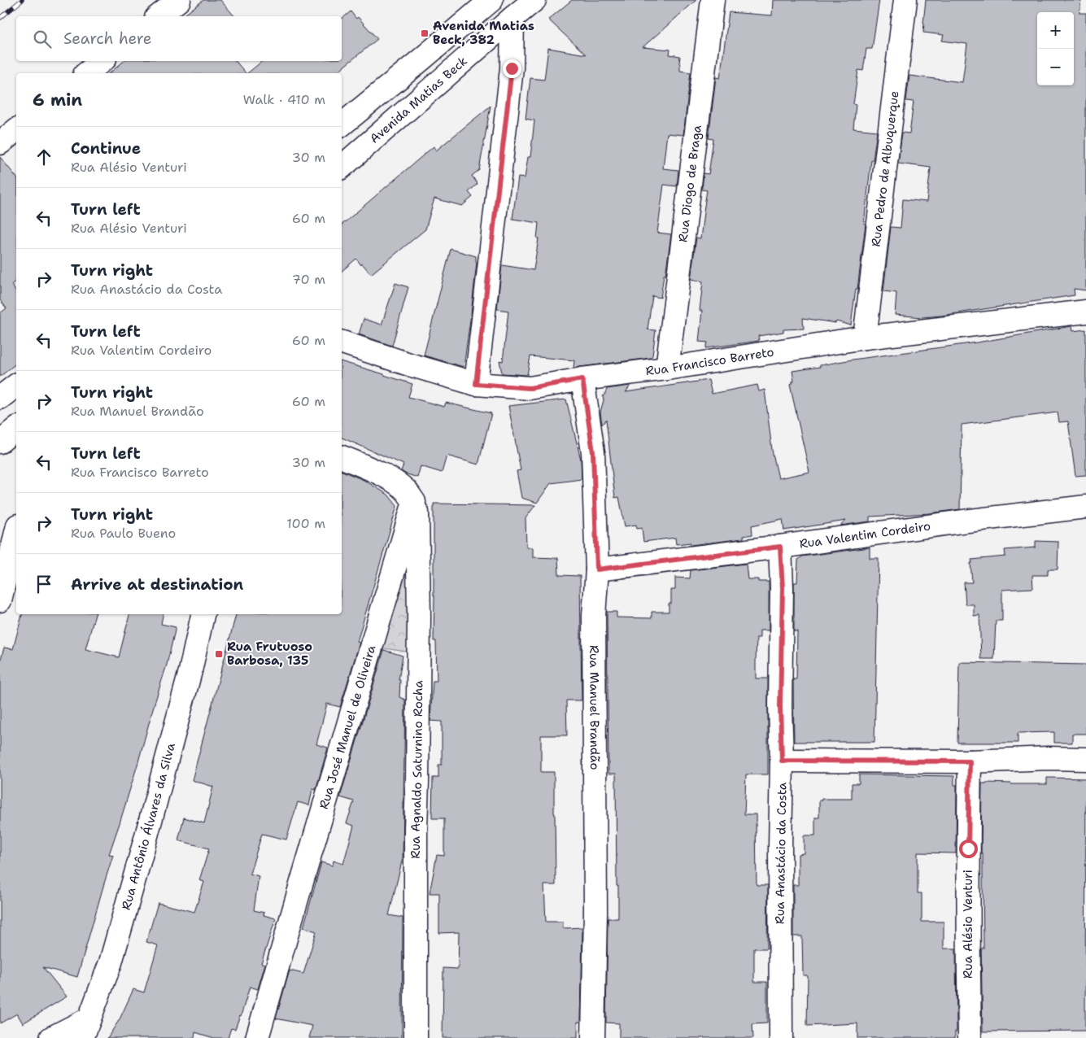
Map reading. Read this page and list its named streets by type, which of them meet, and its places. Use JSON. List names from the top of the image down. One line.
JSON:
{"streets":{"street":["Avenida Matias Beck","Rua Pedro de Albuquerque","Rua Diogo de Braga","Rua Francisco Barreto","Rua Valentim Cordeiro","Rua Manuel Brandão","Rua José Manuel de Oliveira","Rua Agnaldo Saturnino Rocha","Rua Antônio Álvares da Silva","Rua Anastácio da Costa","Rua Alésio Venturi"]},"crossings":[["Rua Pedro de Albuquerque","Rua Francisco Barreto"],["Rua Diogo de Braga","Rua Francisco Barreto"],["Rua Francisco Barreto","Rua Manuel Brandão"],["Rua Valentim Cordeiro","Rua Manuel Brandão"],["Rua Valentim Cordeiro","Rua Anastácio da Costa"],["Rua José Manuel de Oliveira","Rua Agnaldo Saturnino Rocha"]],"places":{"transit":["Avenida Matias Beck, 382","Rua Frutuoso Barbosa, 135"]},"page":{"map_buttons":["+","−"],"search":"Search here","heading":["6 min","Walk · 410 m"],"list":[["Continue","Rua Alésio Venturi","30 m"],["Turn left","Rua Alésio Venturi","60 m"],["Turn right","Rua Anastácio da Costa","70 m"],["Turn left","Rua Valentim Cordeiro","60 m"],["Turn right","Rua Manuel Brandão","60 m"],["Turn left","Rua Francisco Barreto","30 m"],["Turn right","Rua Paulo Bueno","100 m"],"Arrive at destination"]}}
